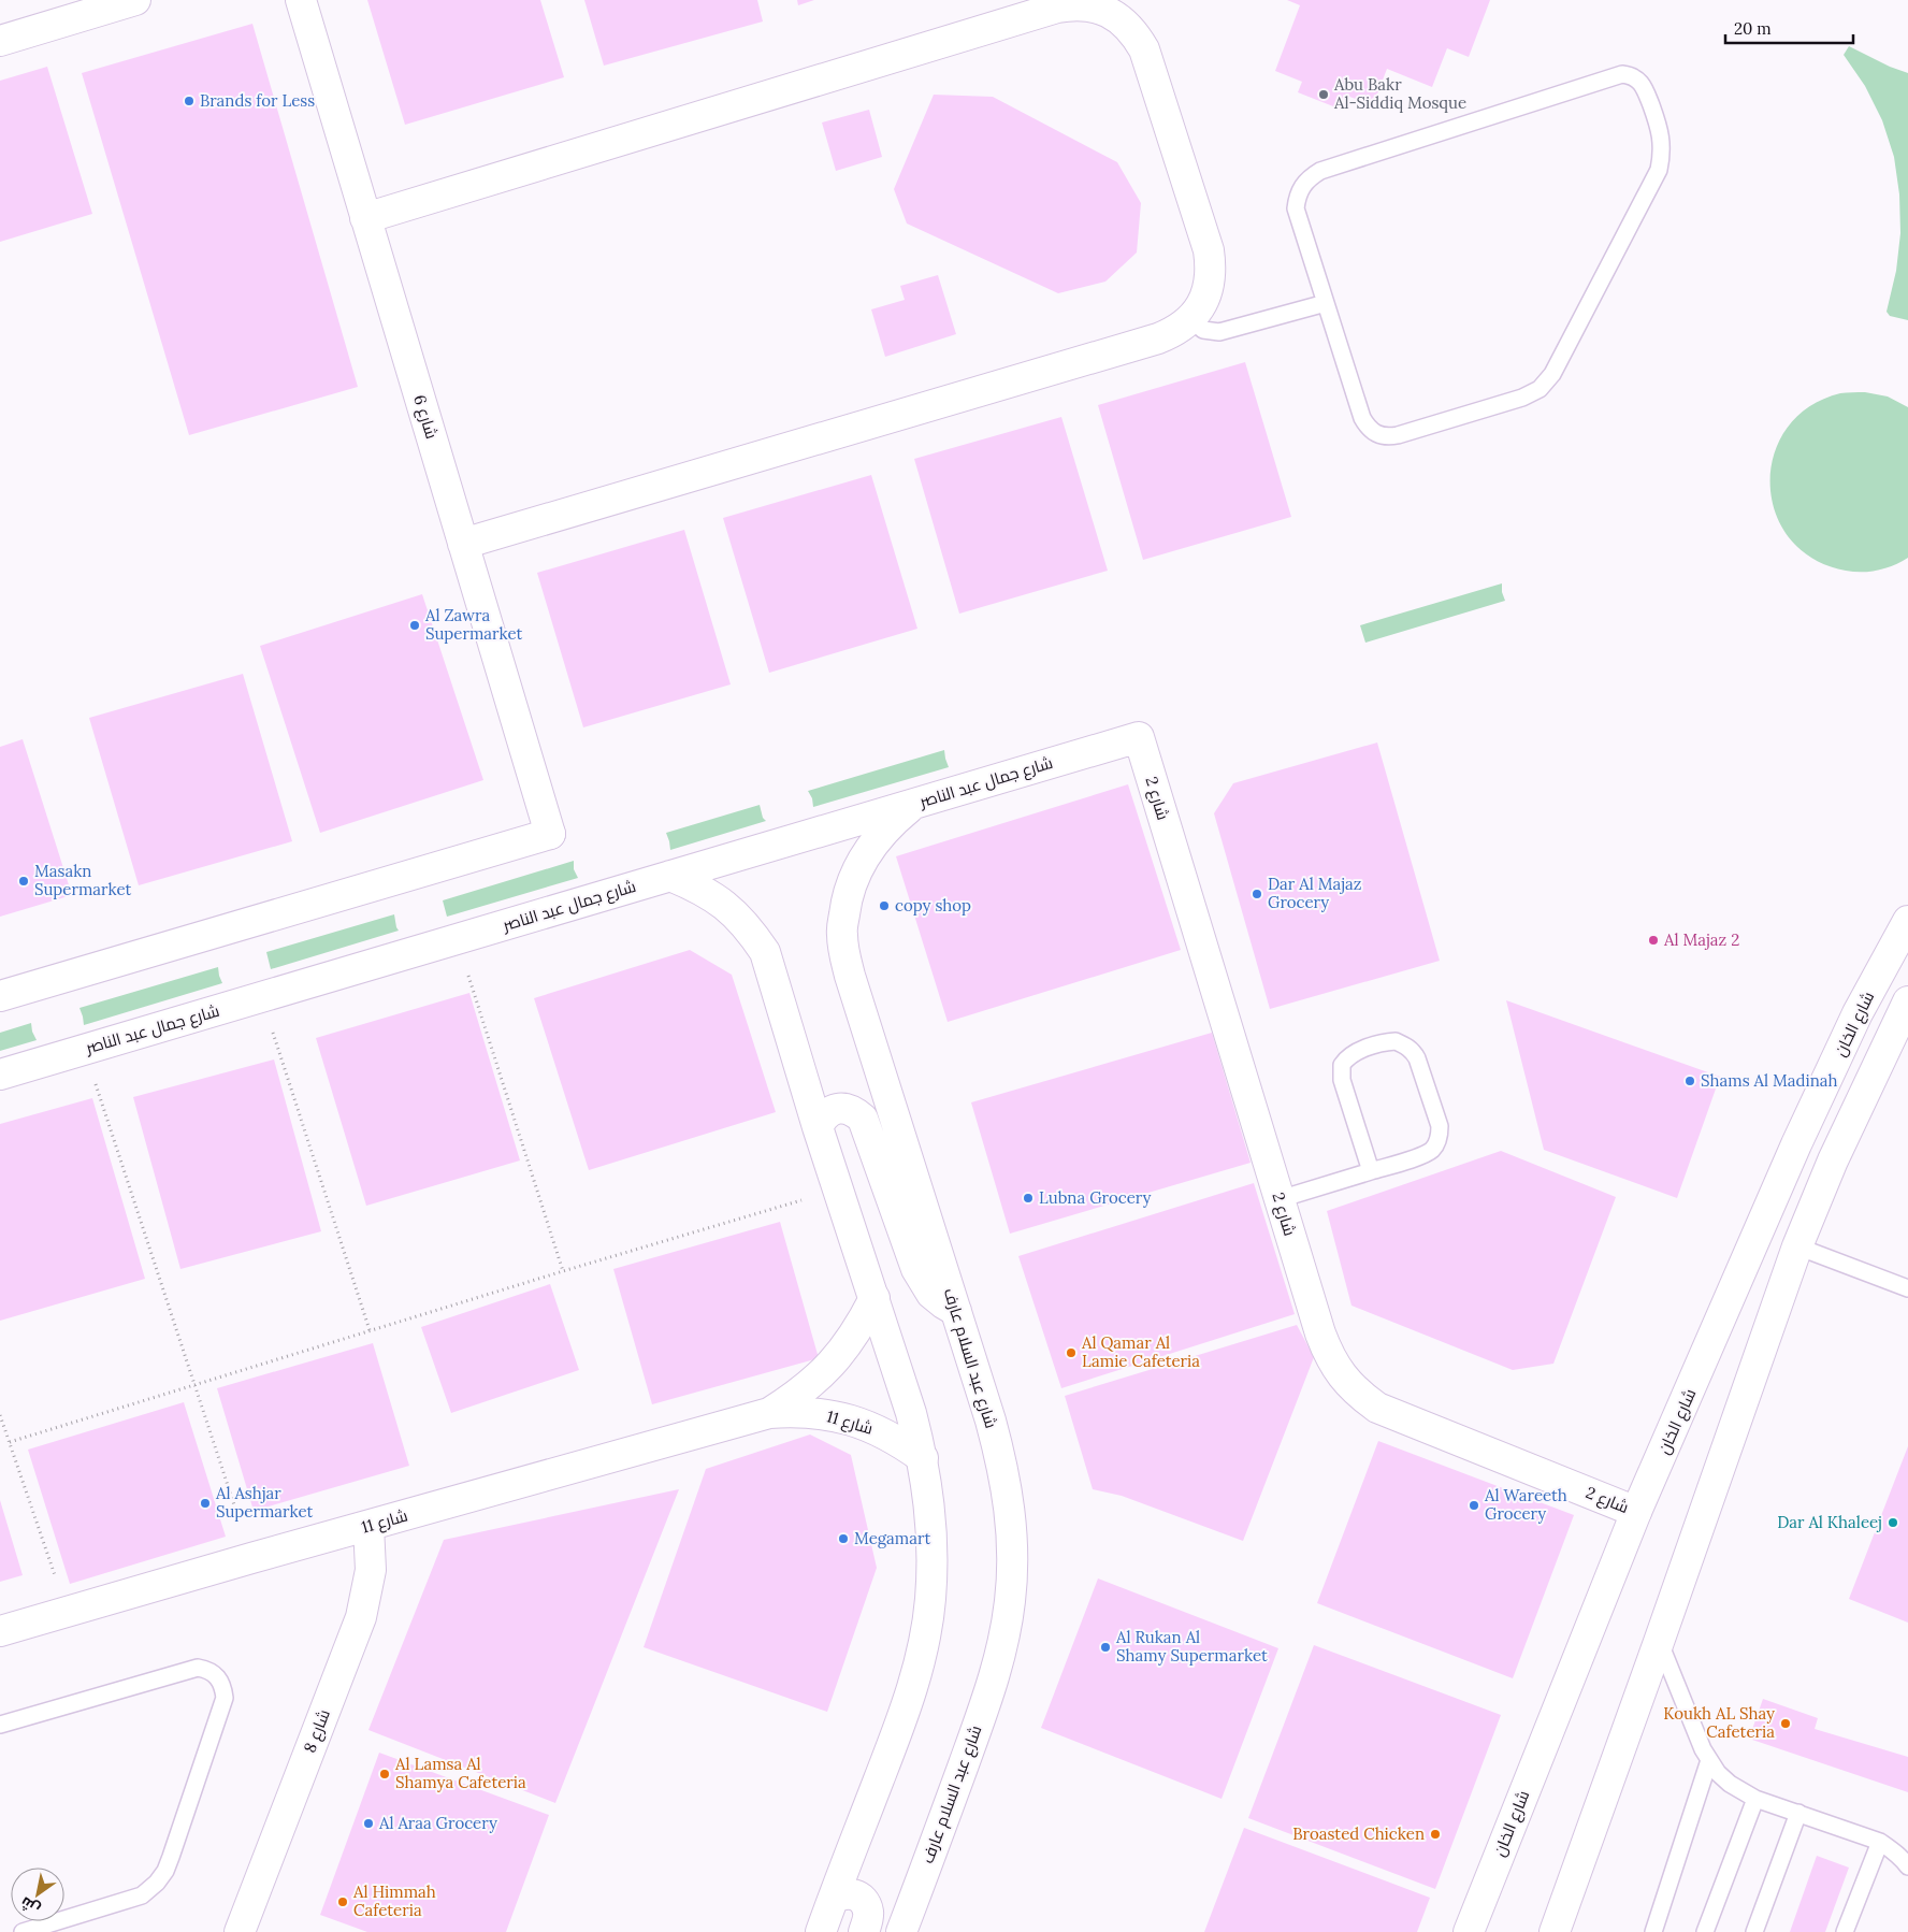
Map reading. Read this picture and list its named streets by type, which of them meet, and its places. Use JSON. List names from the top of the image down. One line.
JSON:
{"streets":{"street":["شارع 6","شارع جمال عبد الناصر","شارع 2","شارع الخان","شارع عبد السلام عارف","شارع 11","شارع 8"]},"crossings":[["شارع جمال عبد الناصر","شارع 2"],["شارع جمال عبد الناصر","شارع عبد السلام عارف"],["شارع 2","شارع الخان"],["شارع 11","شارع 8"]],"places":["Abu Bakr Al-Siddiq Mosque","Brands for Less","Al Zawra Supermarket","Masakn Supermarket","Dar Al Majaz Grocery","copy shop","Al Majaz 2","Shams Al Madinah","Lubna Grocery","Al Qamar Al Lamie Cafeteria","Al Ashjar Supermarket","Al Wareeth Grocery","Dar Al Khaleej","Megamart","Al Rukan Al Shamy Supermarket","Koukh AL Shay Cafeteria","Al Lamsa Al Shamya Cafeteria","Al Araa Grocery","Broasted Chicken","Al Himmah Cafeteria"],"scale_bar":"20 m","north":"bottom left"}
